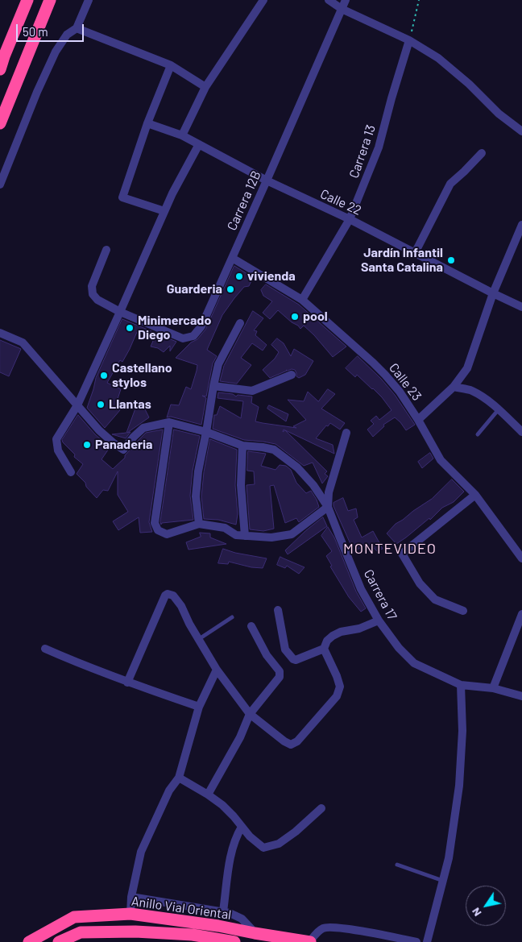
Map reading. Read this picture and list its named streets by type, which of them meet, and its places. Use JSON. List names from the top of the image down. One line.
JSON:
{"streets":{"highway":["Anillo Vial Oriental"],"street":["Carrera 13","Carrera 12B","Calle 22","Calle 23","Carrera 17"]},"crossings":[["Carrera 13","Calle 22"],["Carrera 13","Calle 23"],["Carrera 12B","Calle 22"],["Carrera 12B","Calle 23"]],"districts":["MONTEVIDEO"],"places":["Jardín Infantil Santa Catalina","vivienda","Guarderia","pool","Minimercado Diego","Castellano stylos","Llantas","Panaderia"],"scale_bar":"50 m","north":"bottom left"}
